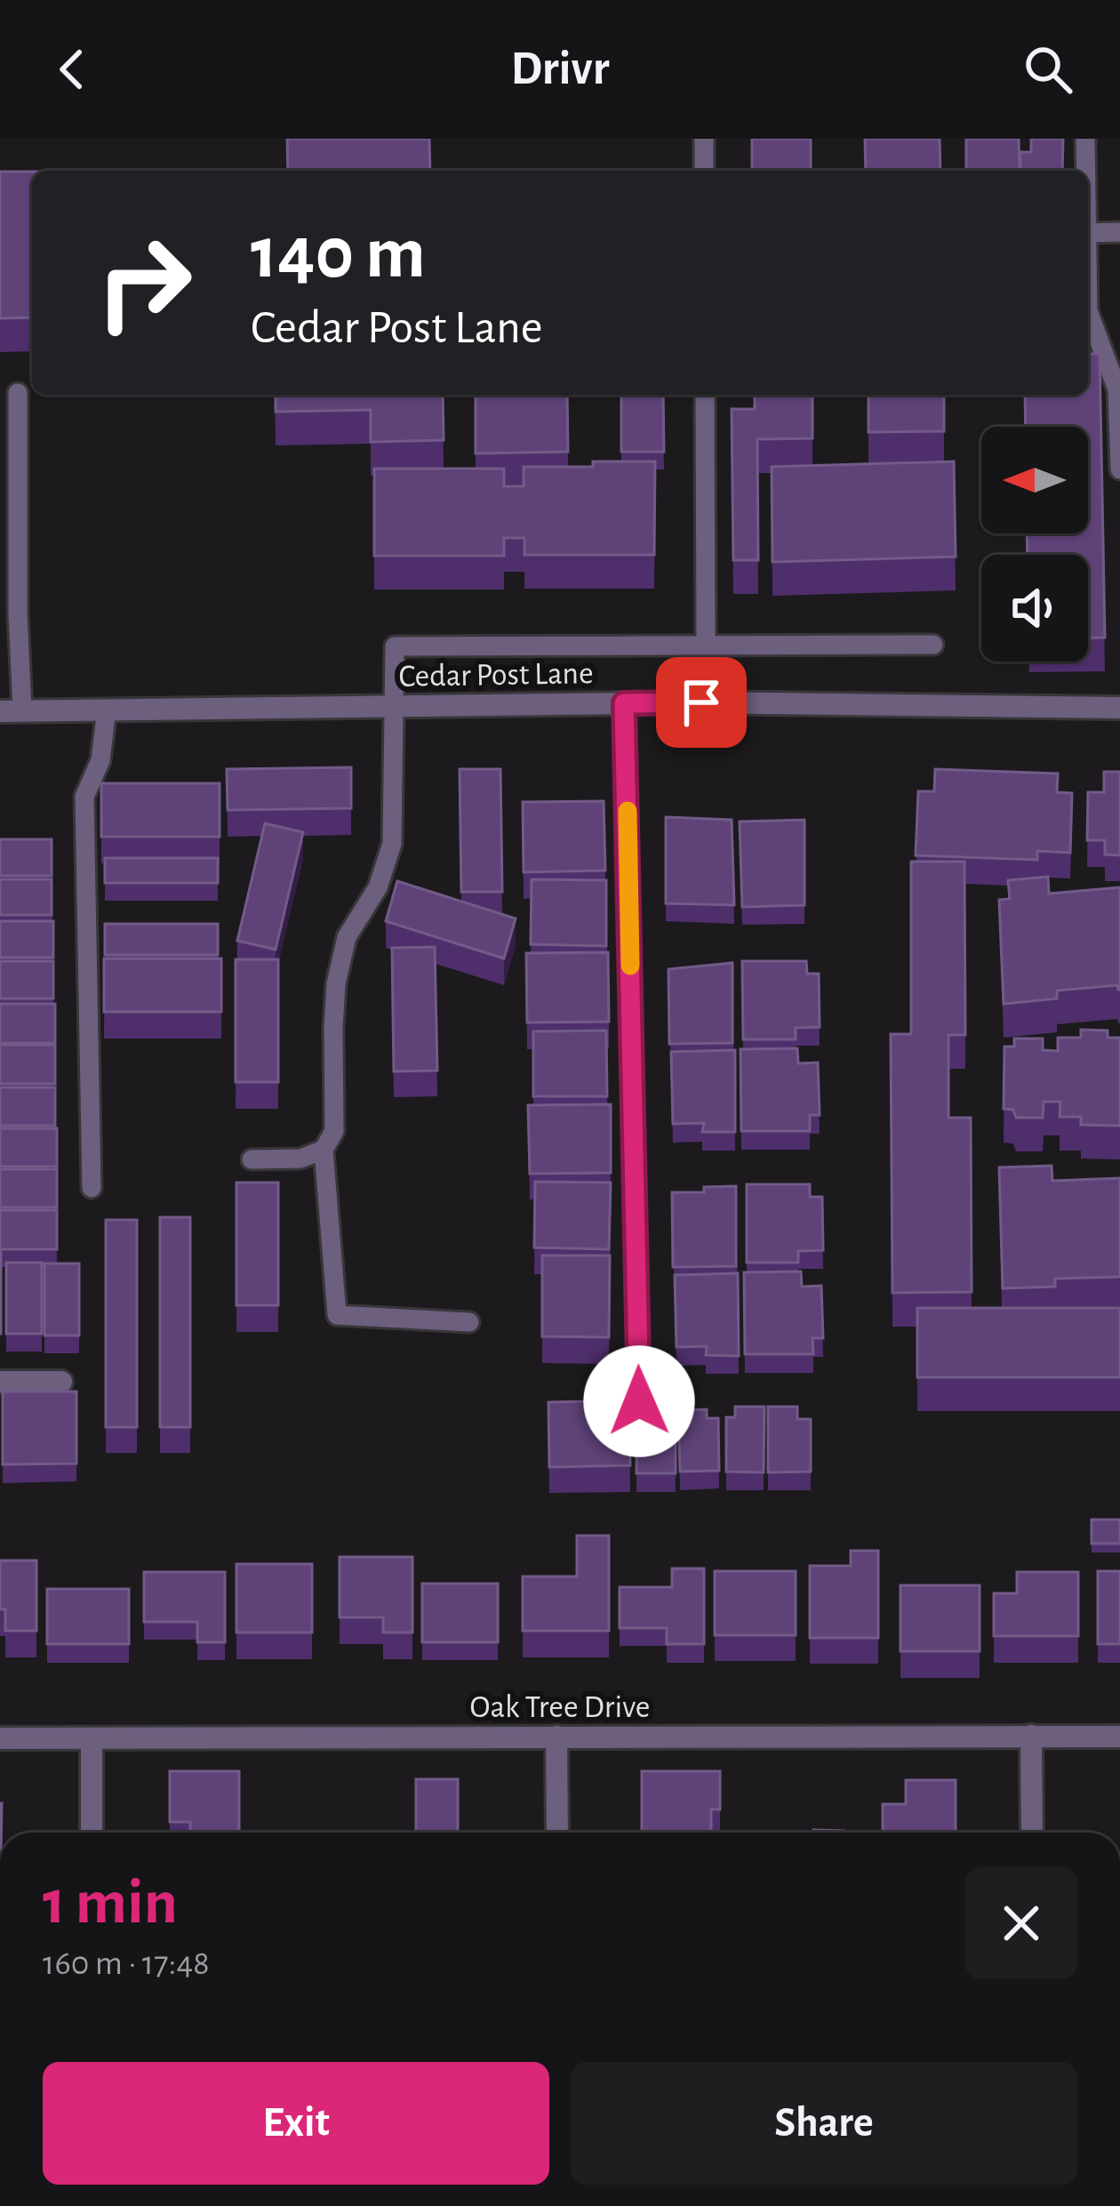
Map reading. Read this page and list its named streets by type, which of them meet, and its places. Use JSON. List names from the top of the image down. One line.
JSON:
{"streets":{"street":["Cedar Post Lane","Oak Tree Drive"]},"north":"left","page":{"header":"Drivr","turn":["140 m","Cedar Post Lane"],"heading":["1 min","160 m · 17:48"],"buttons":["Exit","Share"]}}
